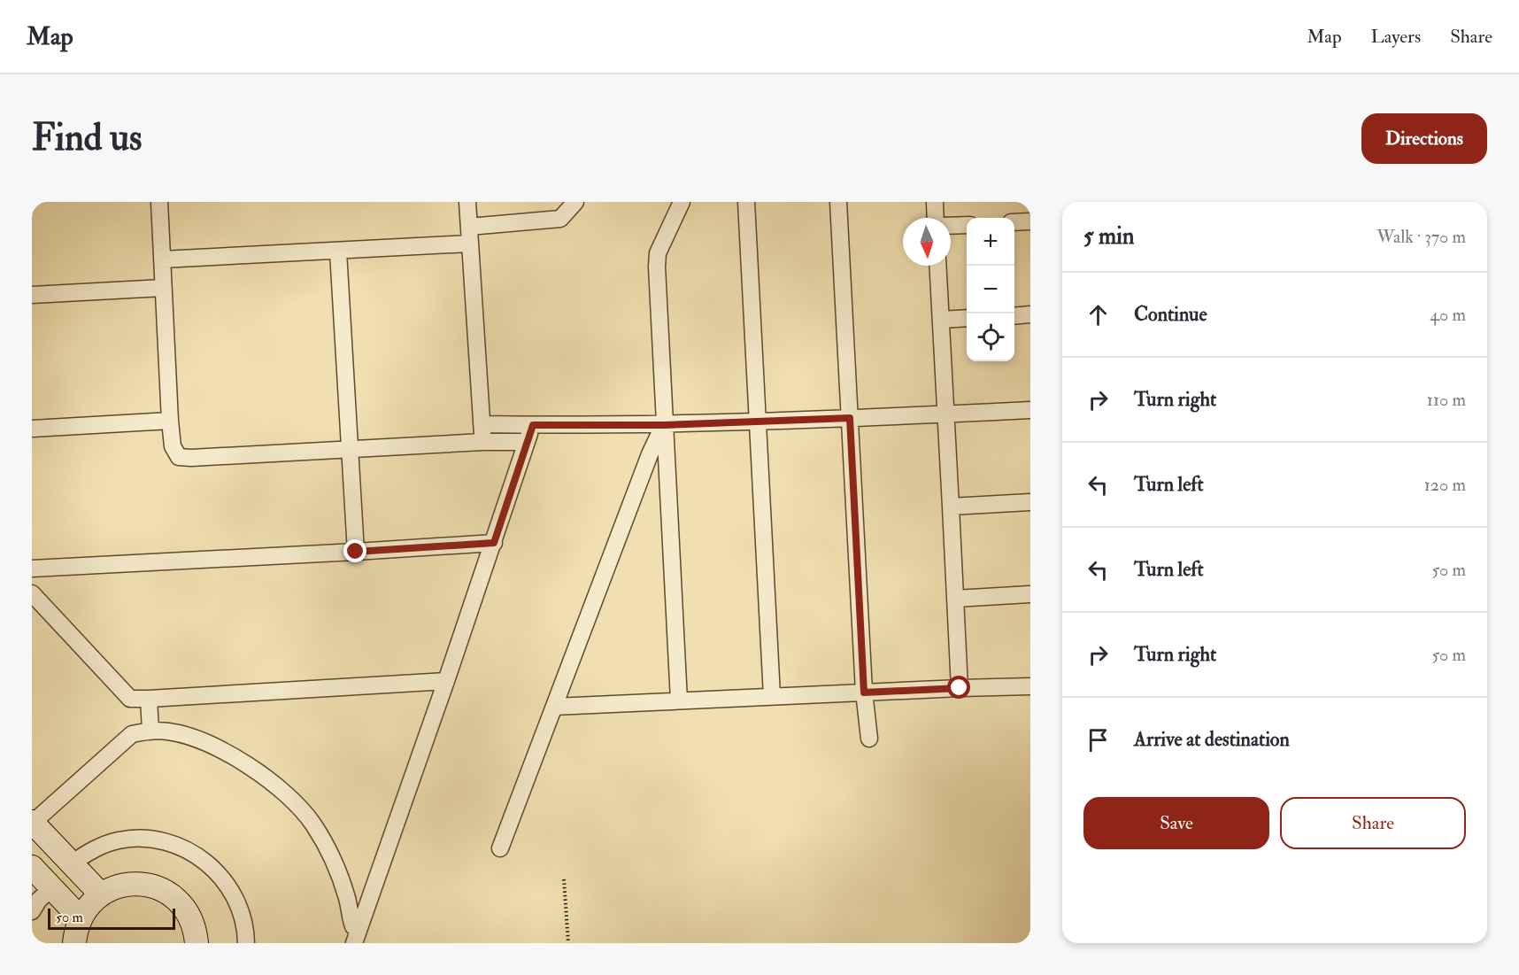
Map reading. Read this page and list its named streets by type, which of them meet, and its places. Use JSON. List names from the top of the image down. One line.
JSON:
{"scale_bar":"50 m","north":"bottom","page":{"header":"Map","nav":["Map","Layers","Share"],"buttons":["Directions",["Save","Share"]],"title":"Find us","heading":["5 min","Walk · 370 m"],"map_buttons":["+","−"],"list":[["Continue","40 m"],["Turn right","110 m"],["Turn left","120 m"],["Turn left","50 m"],["Turn right","50 m"],"Arrive at destination"],"scale":"50 m"}}
